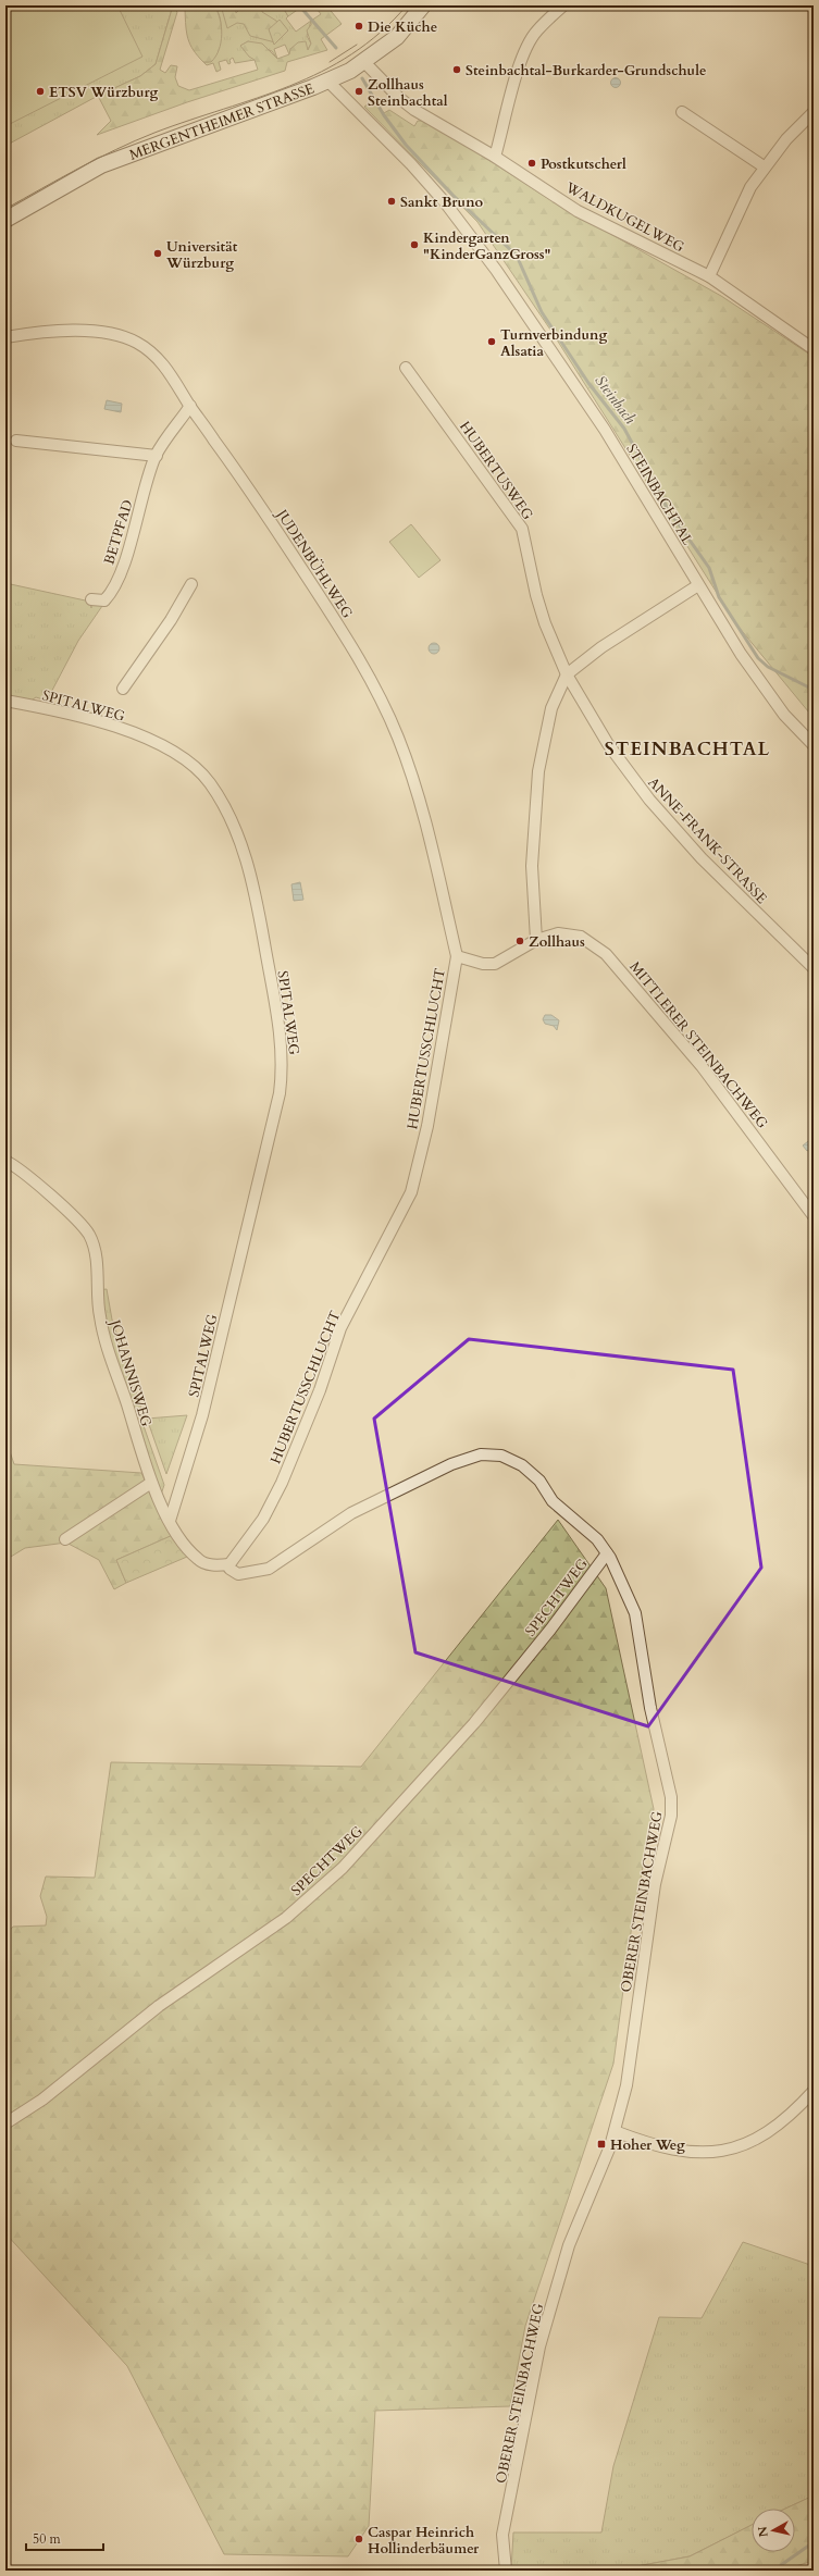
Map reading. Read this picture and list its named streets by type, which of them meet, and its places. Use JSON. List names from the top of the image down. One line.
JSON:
{"streets":{"main road":["MERGENTHEIMER STRASSE"],"street":["WALDKUGELWEG","HUBERTUSWEG","STEINBACHTAL","BETPFAD","JUDENBÜHLWEG","SPITALWEG","ANNE-FRANK-STRASSE","MITTLERER STEINBACHWEG","HUBERTUSSCHLUCHT","JOHANNISWEG","SPECHTWEG","OBERER STEINBACHWEG"]},"crossings":[["MERGENTHEIMER STRASSE","WALDKUGELWEG"],["MERGENTHEIMER STRASSE","STEINBACHTAL"],["HUBERTUSWEG","ANNE-FRANK-STRASSE"],["BETPFAD","JUDENBÜHLWEG"],["JUDENBÜHLWEG","HUBERTUSSCHLUCHT"],["SPITALWEG","JOHANNISWEG"],["MITTLERER STEINBACHWEG","HUBERTUSSCHLUCHT"],["HUBERTUSSCHLUCHT","JOHANNISWEG"],["HUBERTUSSCHLUCHT","OBERER STEINBACHWEG"],["JOHANNISWEG","OBERER STEINBACHWEG"],["SPECHTWEG","OBERER STEINBACHWEG"]],"districts":["STEINBACHTAL"],"water":["Steinbach"],"places":{"other":["Die Küche","Steinbachtal-Burkarder-Grundschule","ETSV Würzburg","Zollhaus Steinbachtal","Postkutscherl","Sankt Bruno","Kindergarten \"KinderGanzGross\"","Universität Würzburg","Turnverbindung Alsatia","Zollhaus","Caspar Heinrich Hollinderbäumer"],"transit":["Hoher Weg"]},"scale_bar":"50 m","north":"left"}
